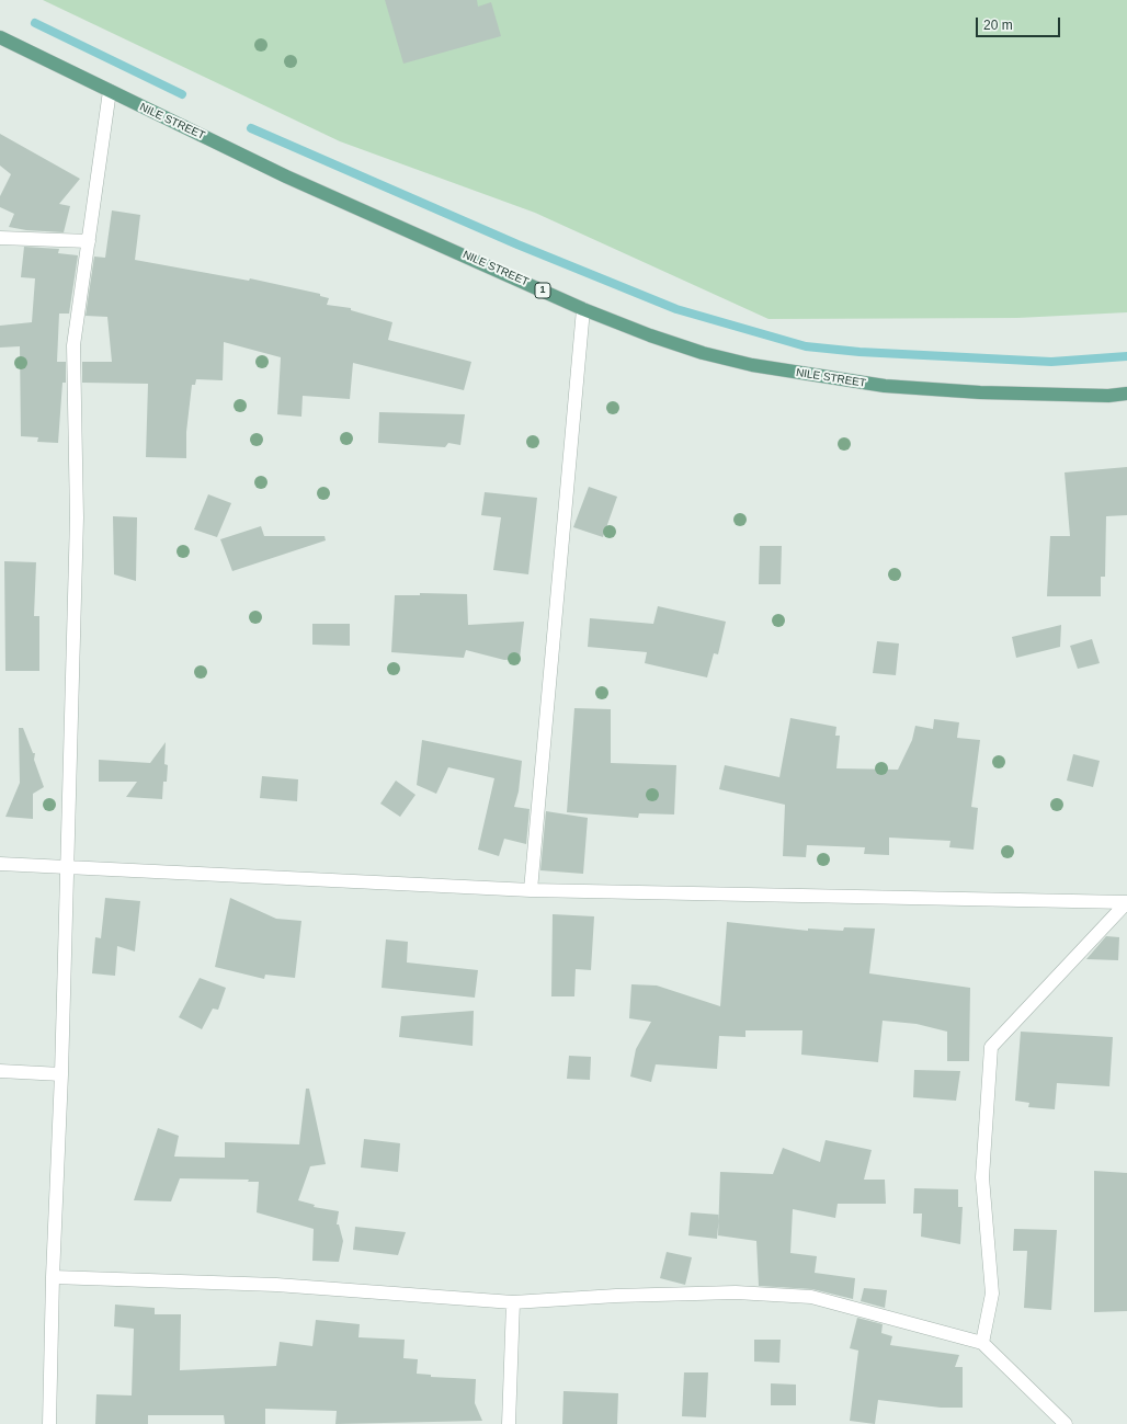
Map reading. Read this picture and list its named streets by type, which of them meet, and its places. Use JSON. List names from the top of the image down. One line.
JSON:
{"streets":{"main road":["NILE STREET","1"]},"scale_bar":"20 m"}
